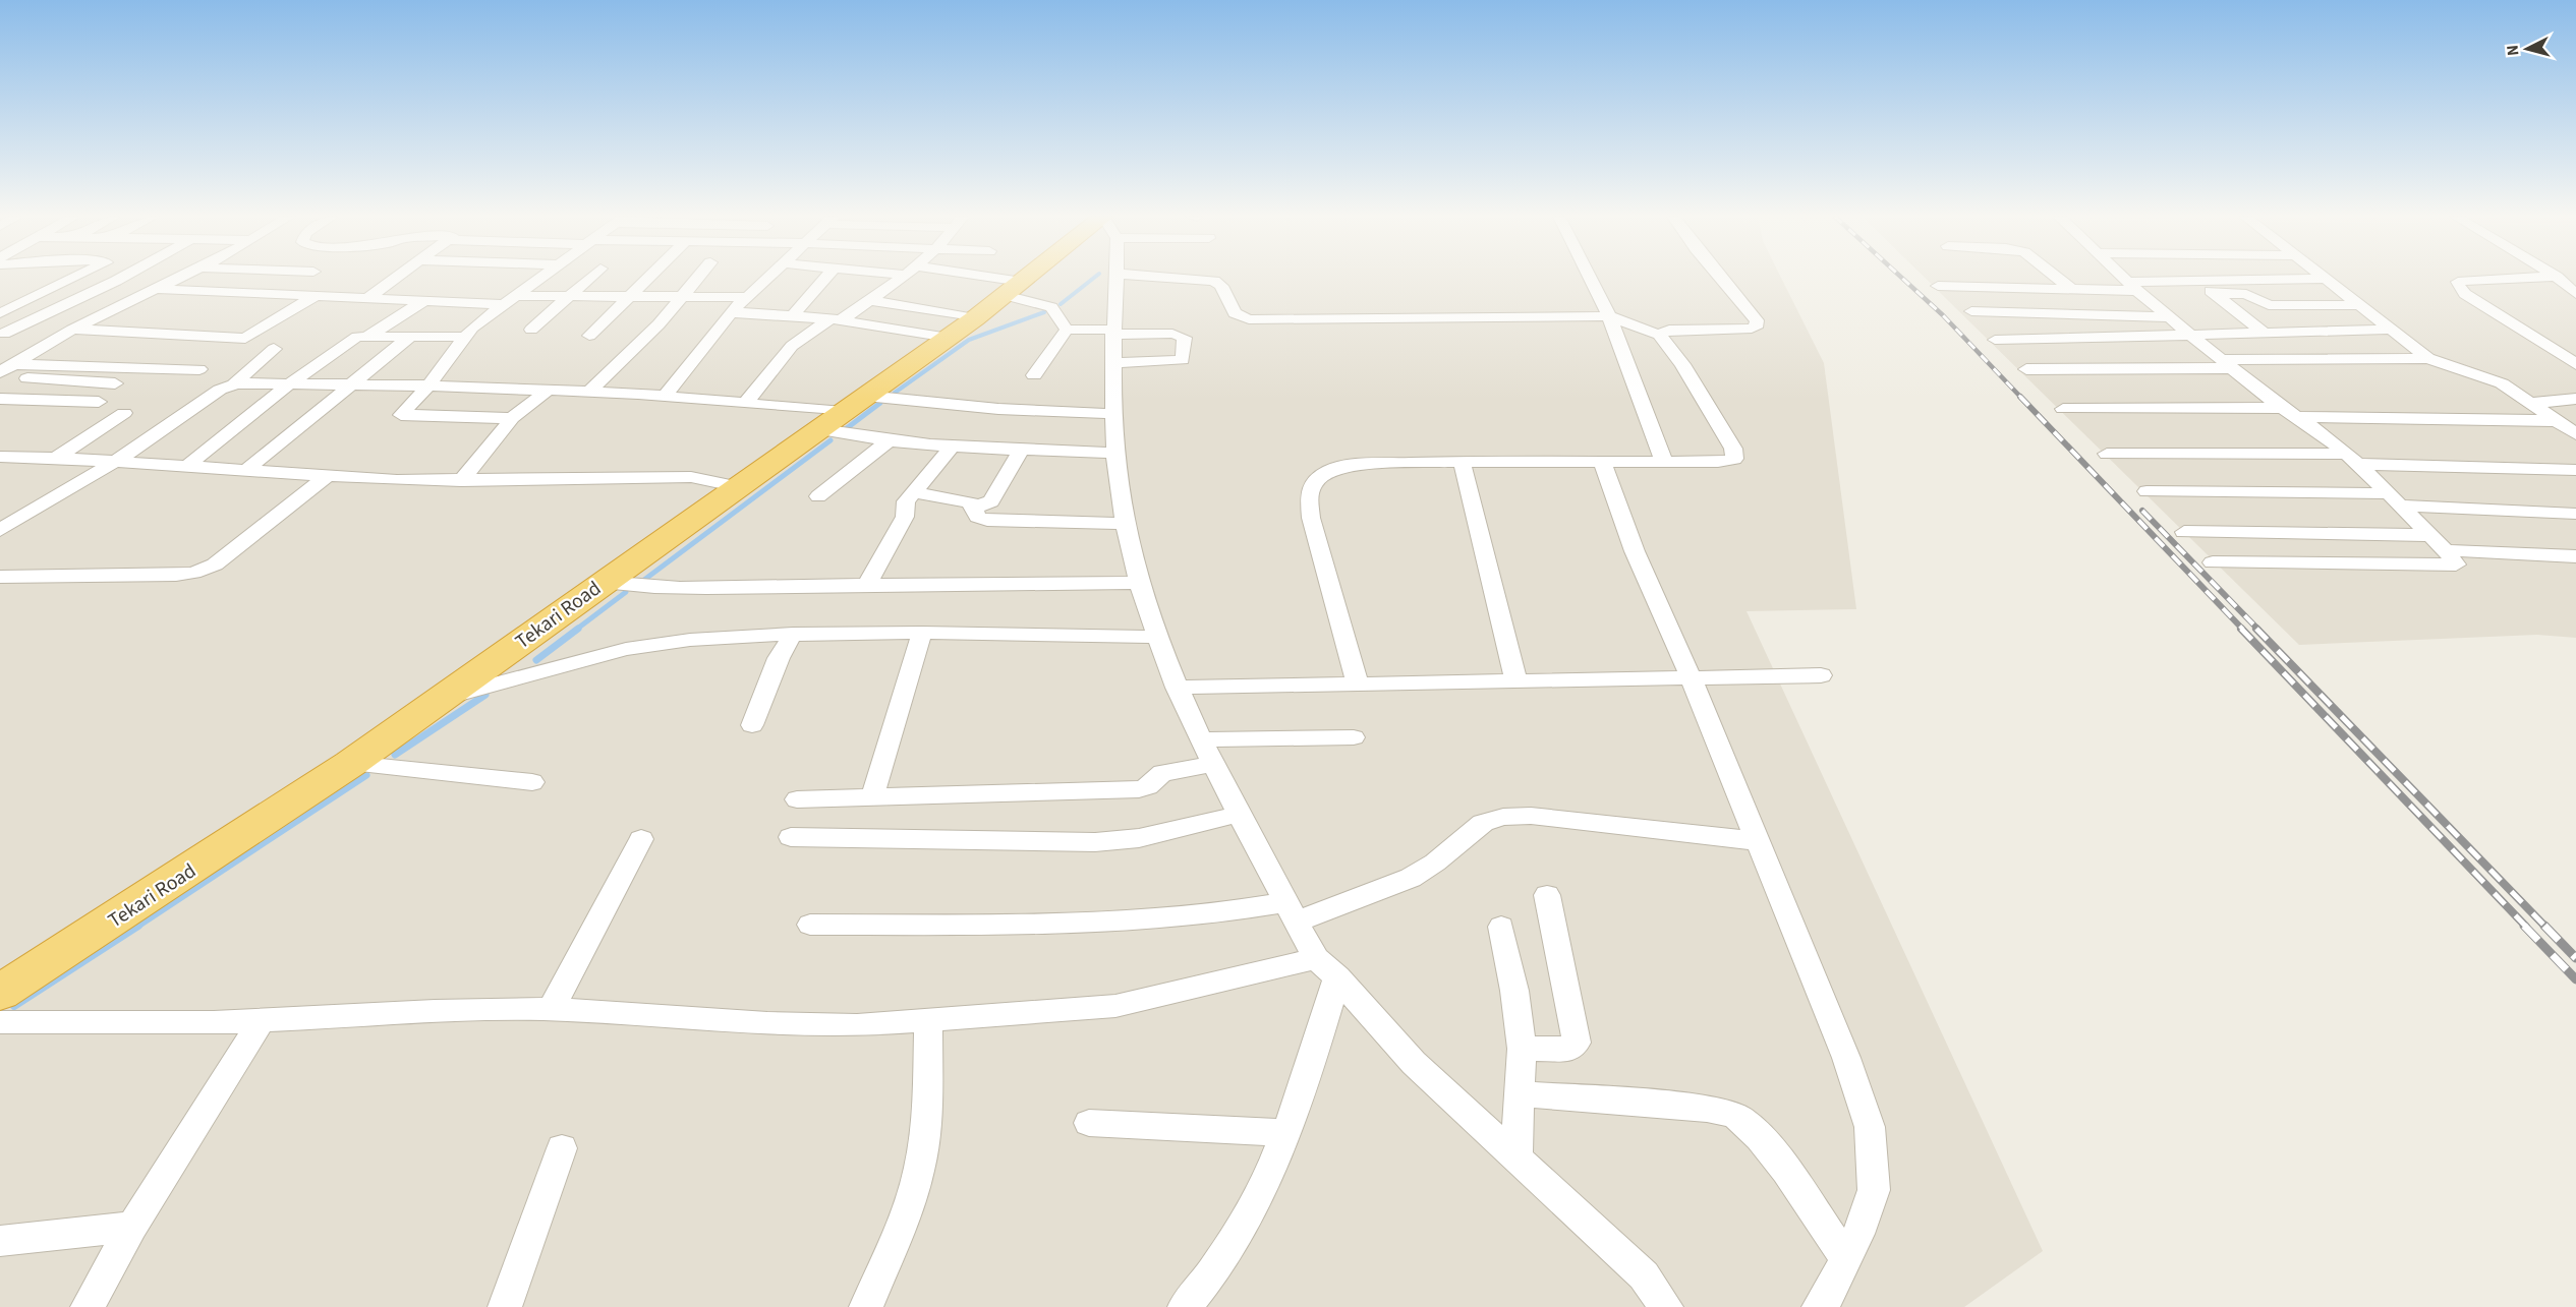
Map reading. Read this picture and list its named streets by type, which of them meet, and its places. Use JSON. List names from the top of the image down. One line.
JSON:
{"streets":{"highway":["Tekari Road"]},"north":"left"}
